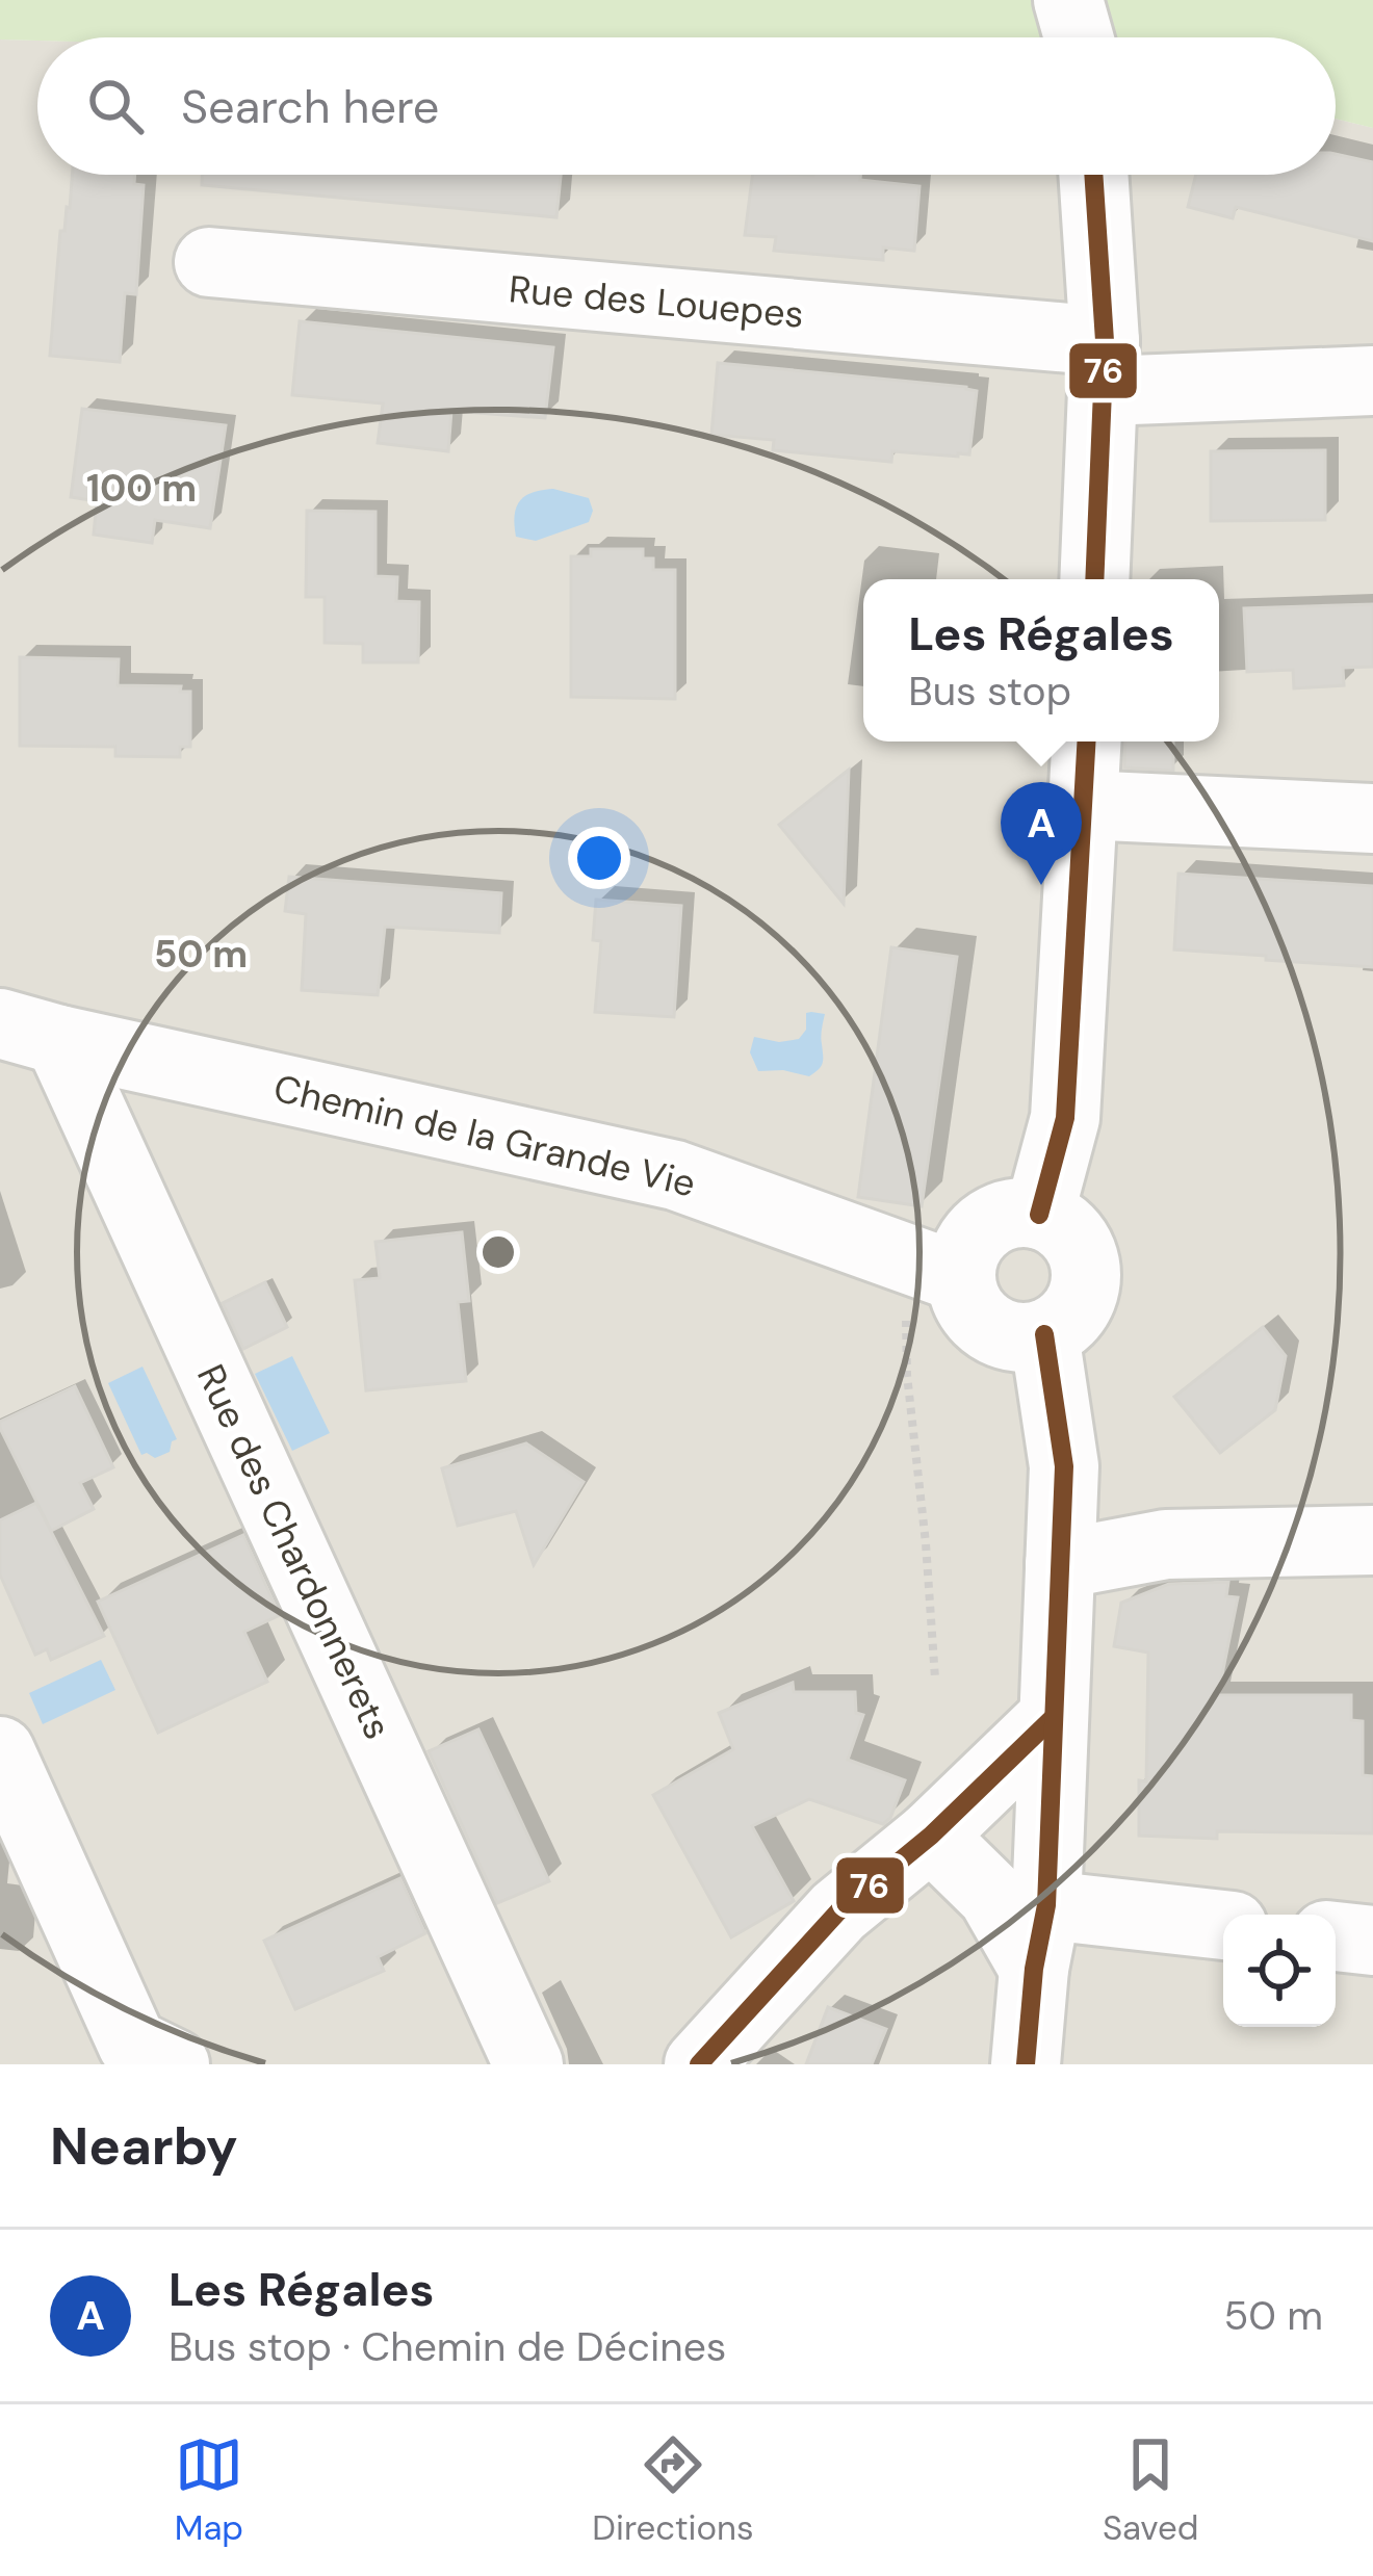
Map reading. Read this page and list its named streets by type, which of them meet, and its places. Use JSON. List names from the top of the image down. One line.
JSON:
{"streets":{"street":["Rue des Louepes","Chemin de la Grande Vie","Rue des Chardonnerets"]},"crossings":[["Chemin de la Grande Vie","Rue des Chardonnerets"]],"lines":["transit line 76"],"page":{"search":"Search here","popup":["Les Régales","Bus stop"],"pins":"A","heading":"Nearby","list":[{"mark":"A","name":"Les Régales","note":"Bus stop · Chemin de Décines","value":"50 m"}],"nav":["Map","Directions","Saved"]},"rings":["100 m","50 m"]}
